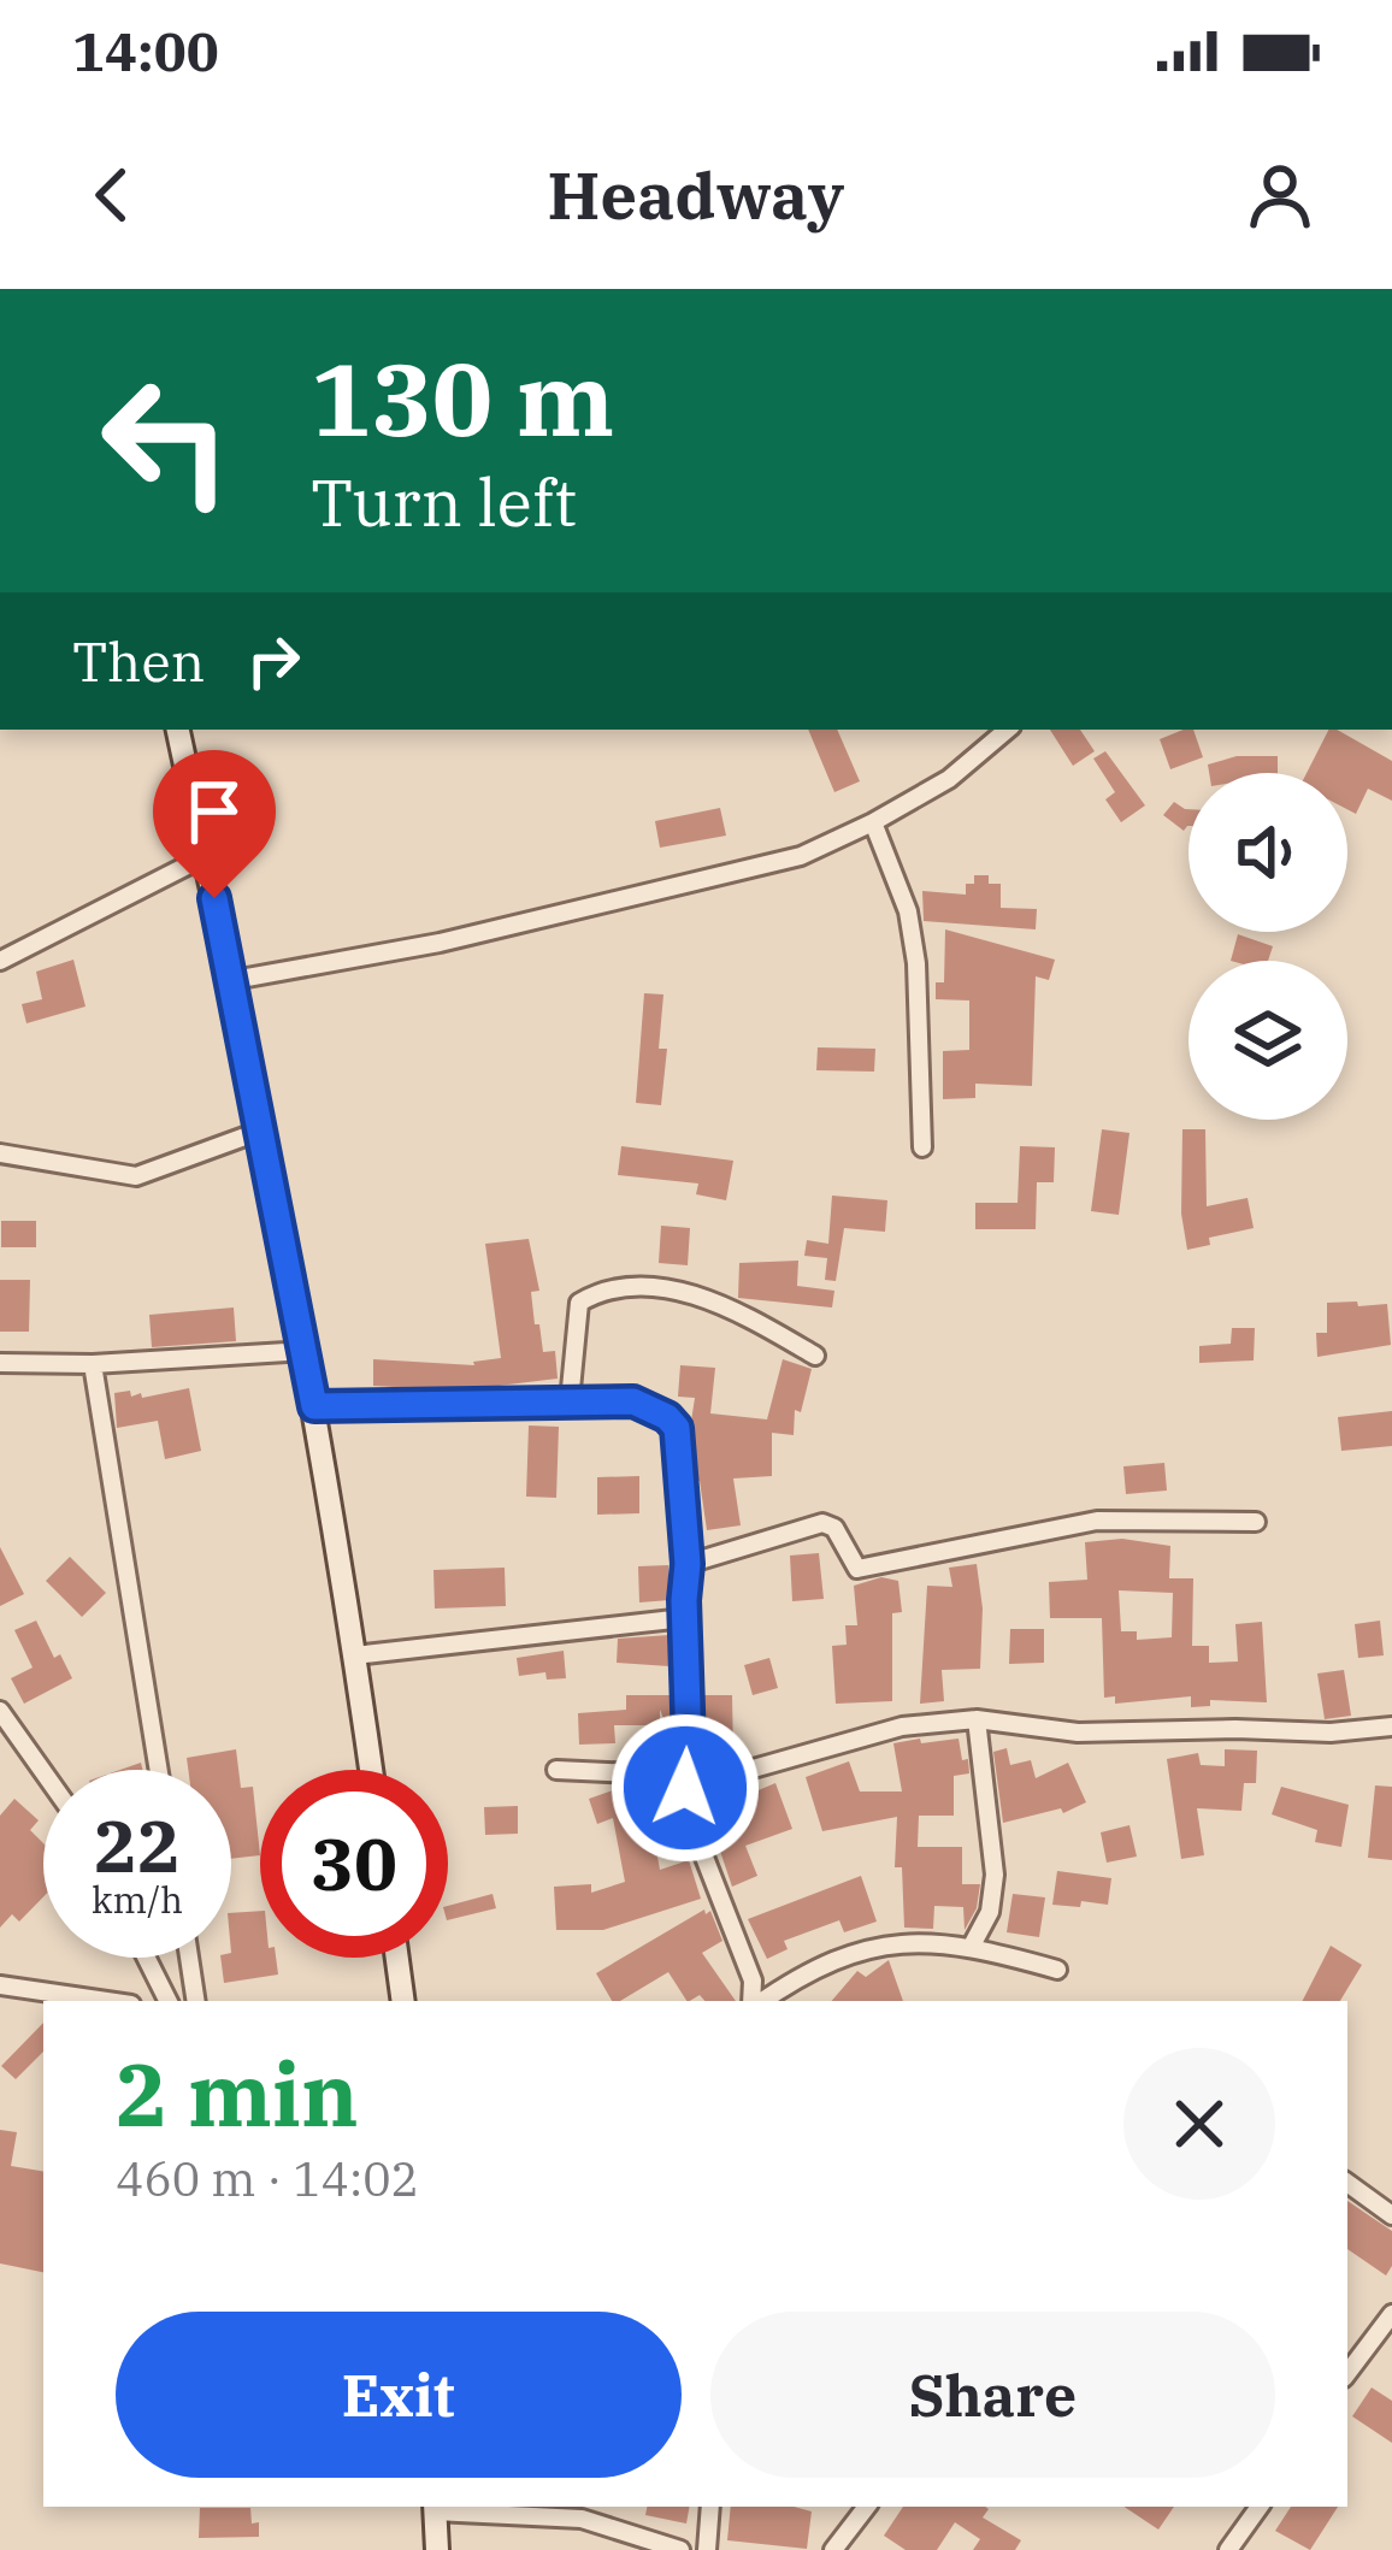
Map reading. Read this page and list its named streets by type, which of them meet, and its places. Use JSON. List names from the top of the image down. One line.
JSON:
{"page":{"status":"14:00","header":"Headway","turn":["130 m","Turn left"],"then":"Then","speed":"22 km/h","limit":"30","heading":["2 min","460 m · 14:02"],"buttons":["Exit","Share"]}}
